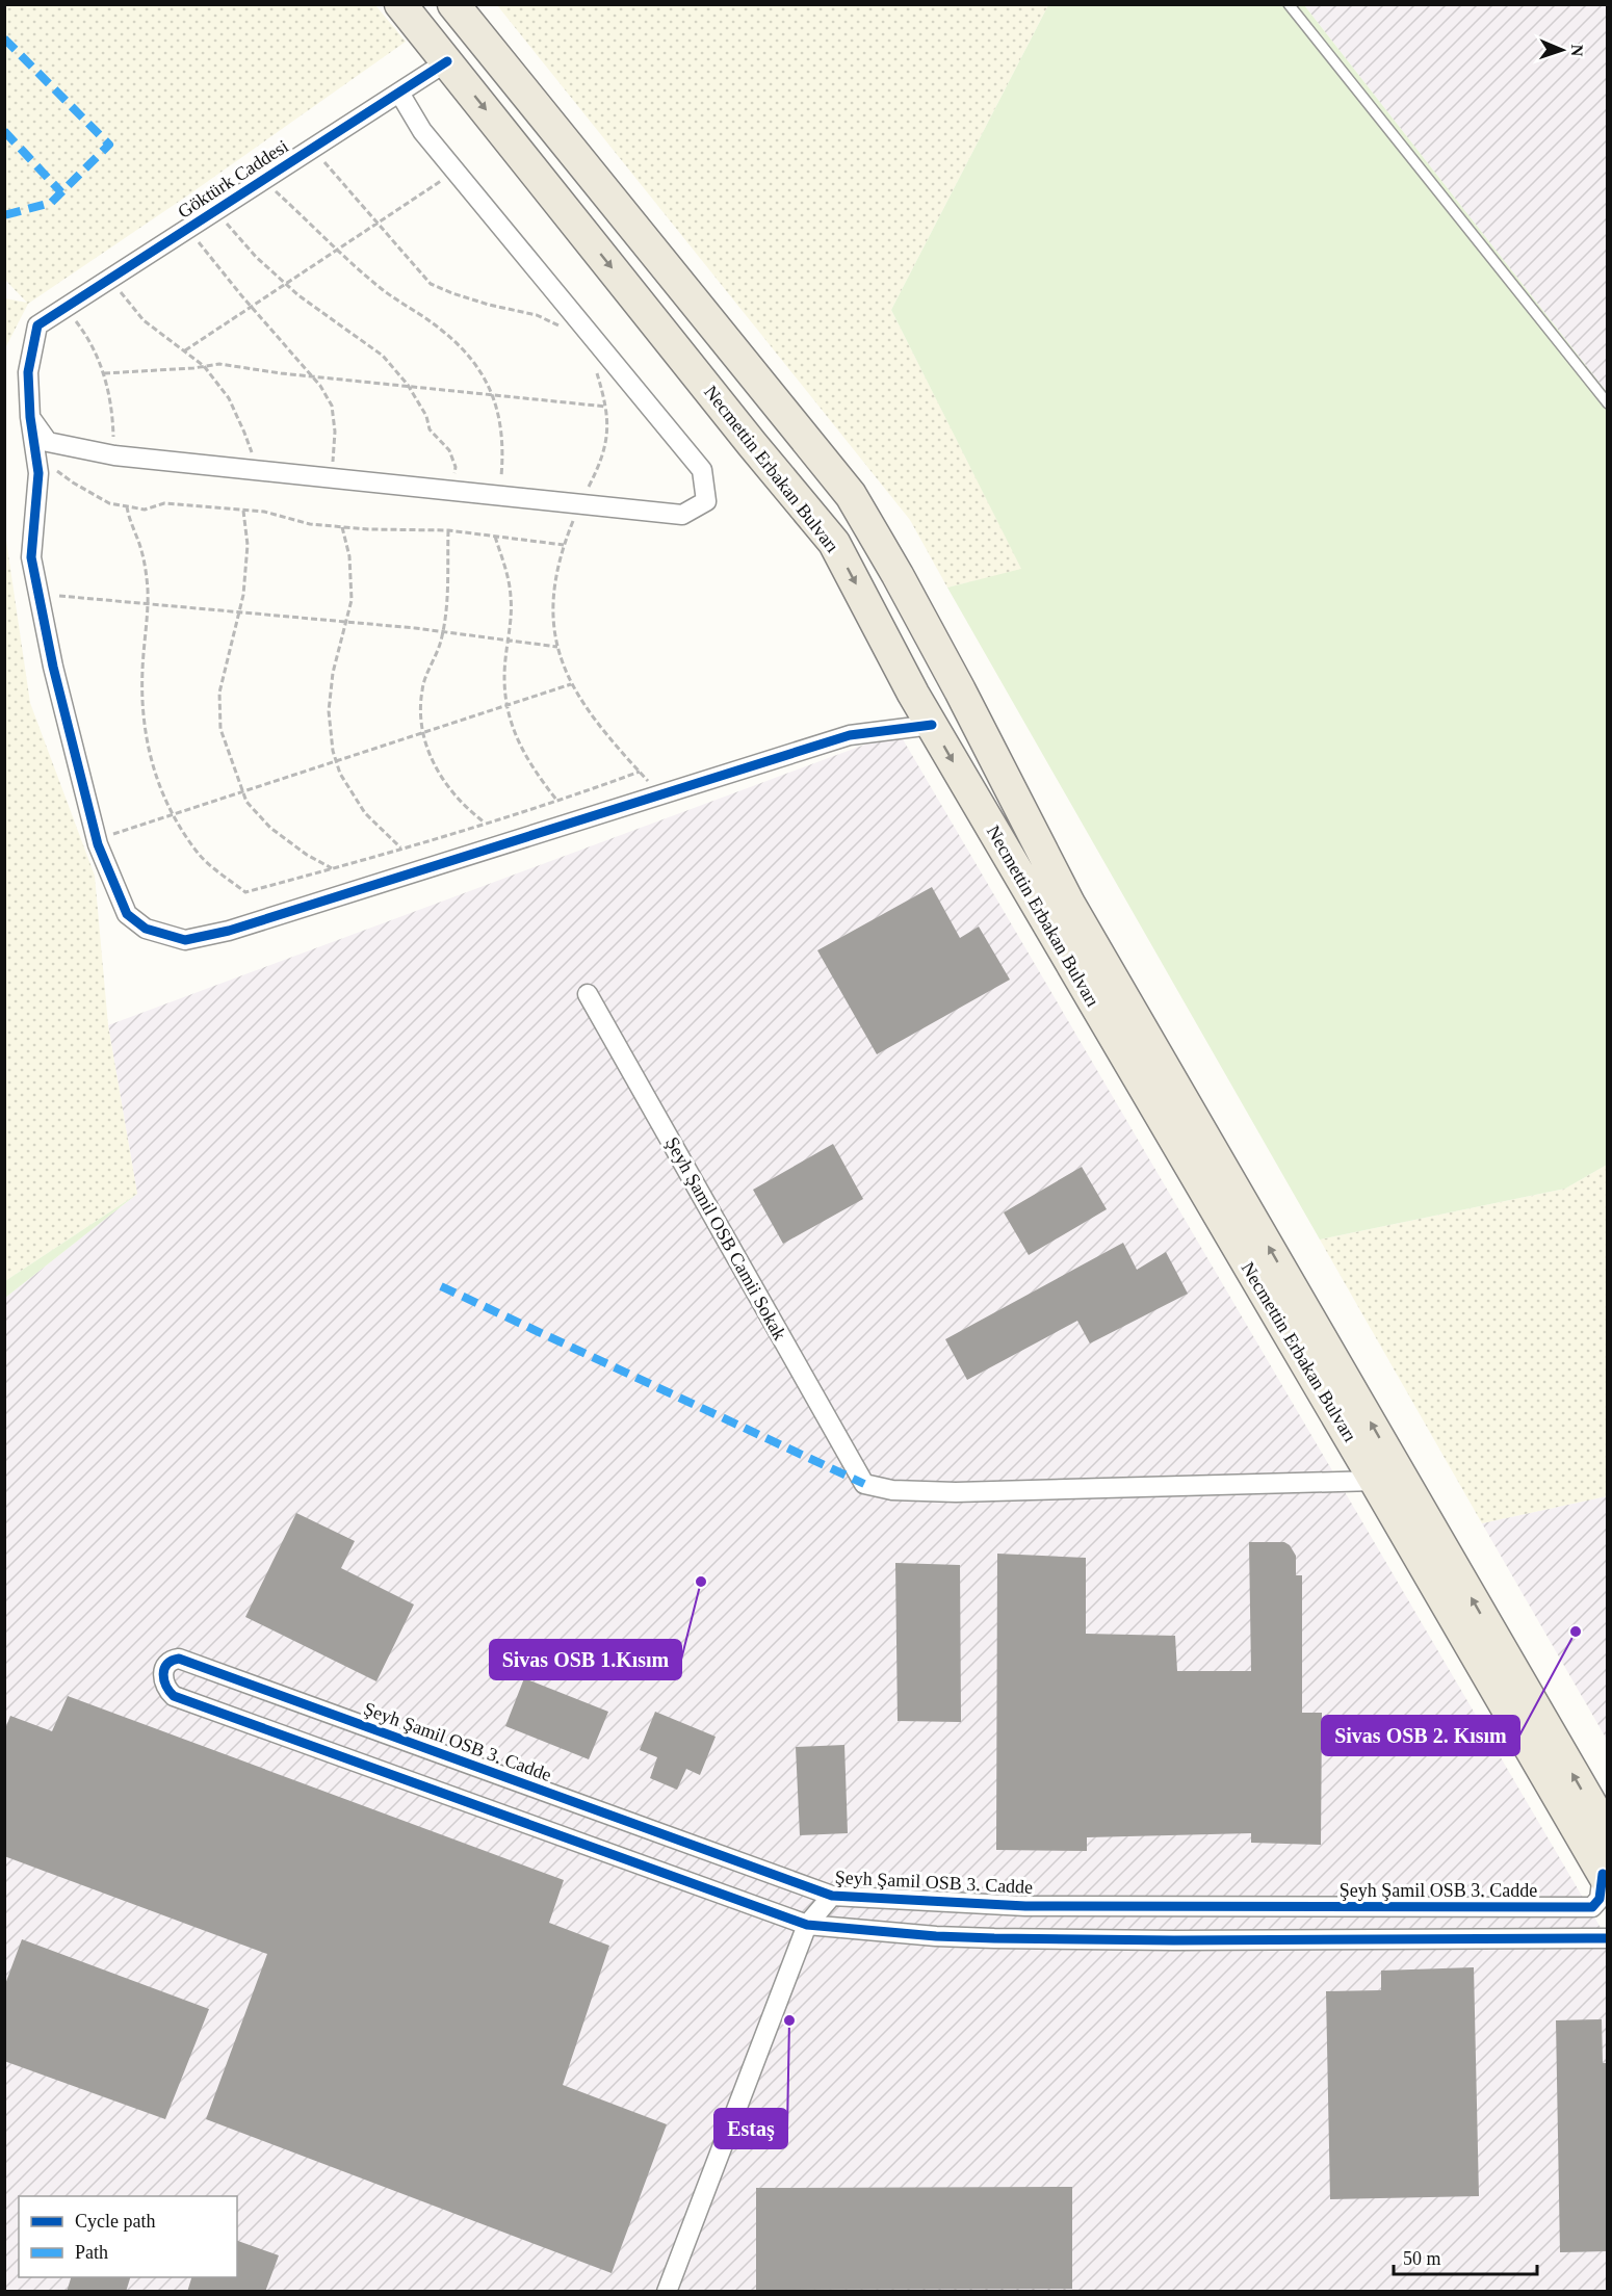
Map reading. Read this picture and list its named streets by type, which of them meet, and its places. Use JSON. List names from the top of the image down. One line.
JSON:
{"streets":{"main road":["Necmettin Erbakan Bulvarı"],"street":["Göktürk Caddesi","Şeyh Şamil OSB Camii Sokak","Şeyh Şamil OSB 3. Cadde"]},"crossings":[["Göktürk Caddesi","Necmettin Erbakan Bulvarı"],["Necmettin Erbakan Bulvarı","Şeyh Şamil OSB Camii Sokak"],["Necmettin Erbakan Bulvarı","Şeyh Şamil OSB 3. Cadde"]],"places":["Sivas OSB 1.Kısım","Sivas OSB 2. Kısım","Estaş"],"legend":["Cycle path","Path"],"scale_bar":"50 m","north":"right"}
